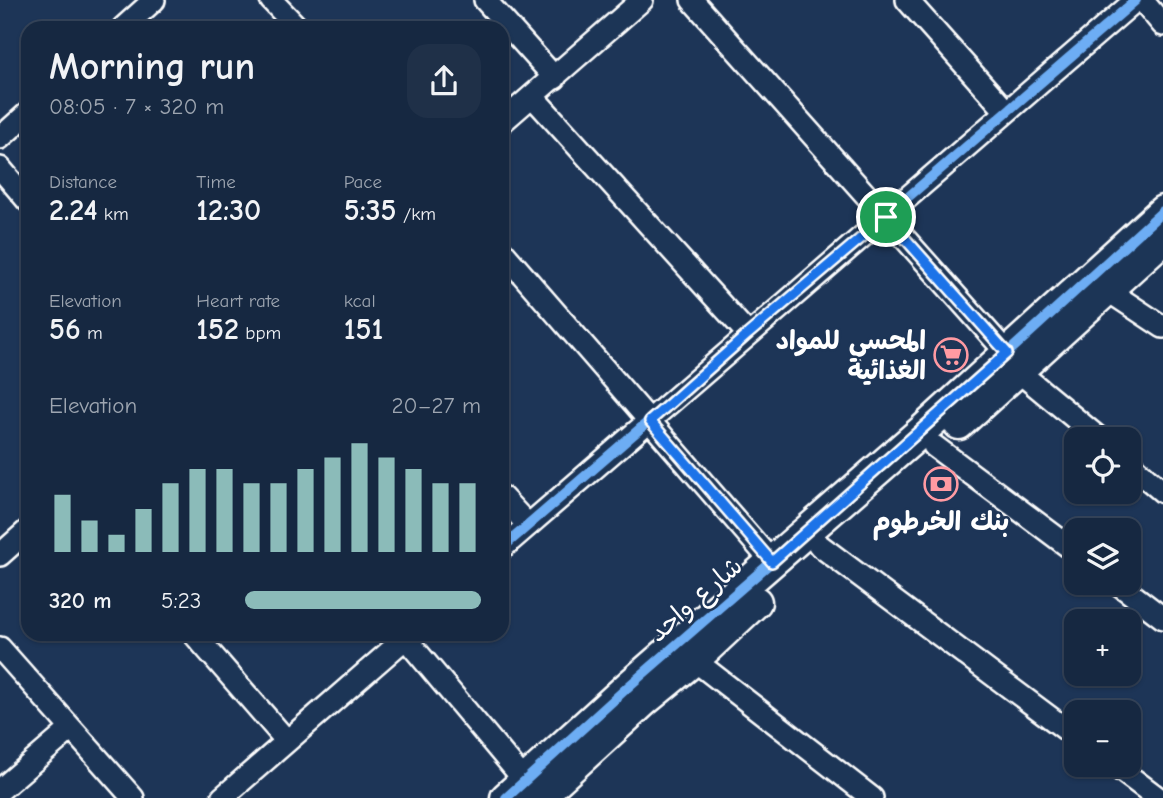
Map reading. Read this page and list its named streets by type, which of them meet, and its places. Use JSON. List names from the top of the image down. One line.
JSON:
{"streets":{"street":["شارع واحد"]},"places":{"supermarket":["المحسي للمواد الغذائية"],"bank":["بنك الخرطوم"]},"page":{"heading":["Morning run","08:05 · 7 × 320 m"],"stats":[["Distance","2.24 km"],["Time","12:30"],["Pace","5:35 /km"],["Elevation","56 m"],["Heart rate","152 bpm"],["kcal","151"]],"chart":["Elevation","20–27 m"],"map_buttons":["+","−"],"list":[{"name":"320 m","note":"5:23"}]}}
